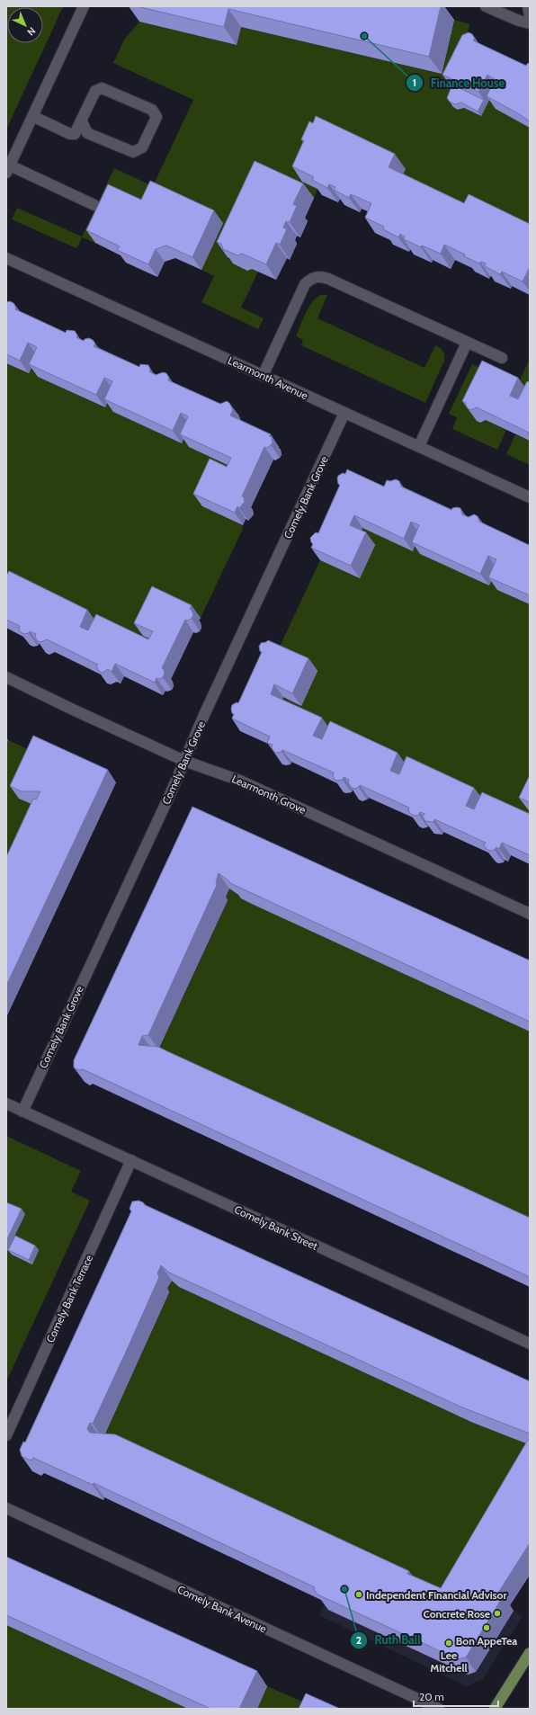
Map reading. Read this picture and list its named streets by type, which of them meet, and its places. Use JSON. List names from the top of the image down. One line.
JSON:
{"streets":{"street":["Learmonth Avenue","Comely Bank Grove","Learmonth Grove","Comely Bank Street","Comely Bank Terrace","Comely Bank Avenue"]},"crossings":[["Learmonth Avenue","Comely Bank Grove"],["Comely Bank Grove","Learmonth Grove"],["Comely Bank Grove","Comely Bank Street"],["Comely Bank Street","Comely Bank Terrace"]],"places":["Finance House","Ruth Ball","Independent Financial Advisor","Concrete Rose","Bon AppeTea","Lee Mitchell"],"scale_bar":"20 m","north":"bottom right"}
